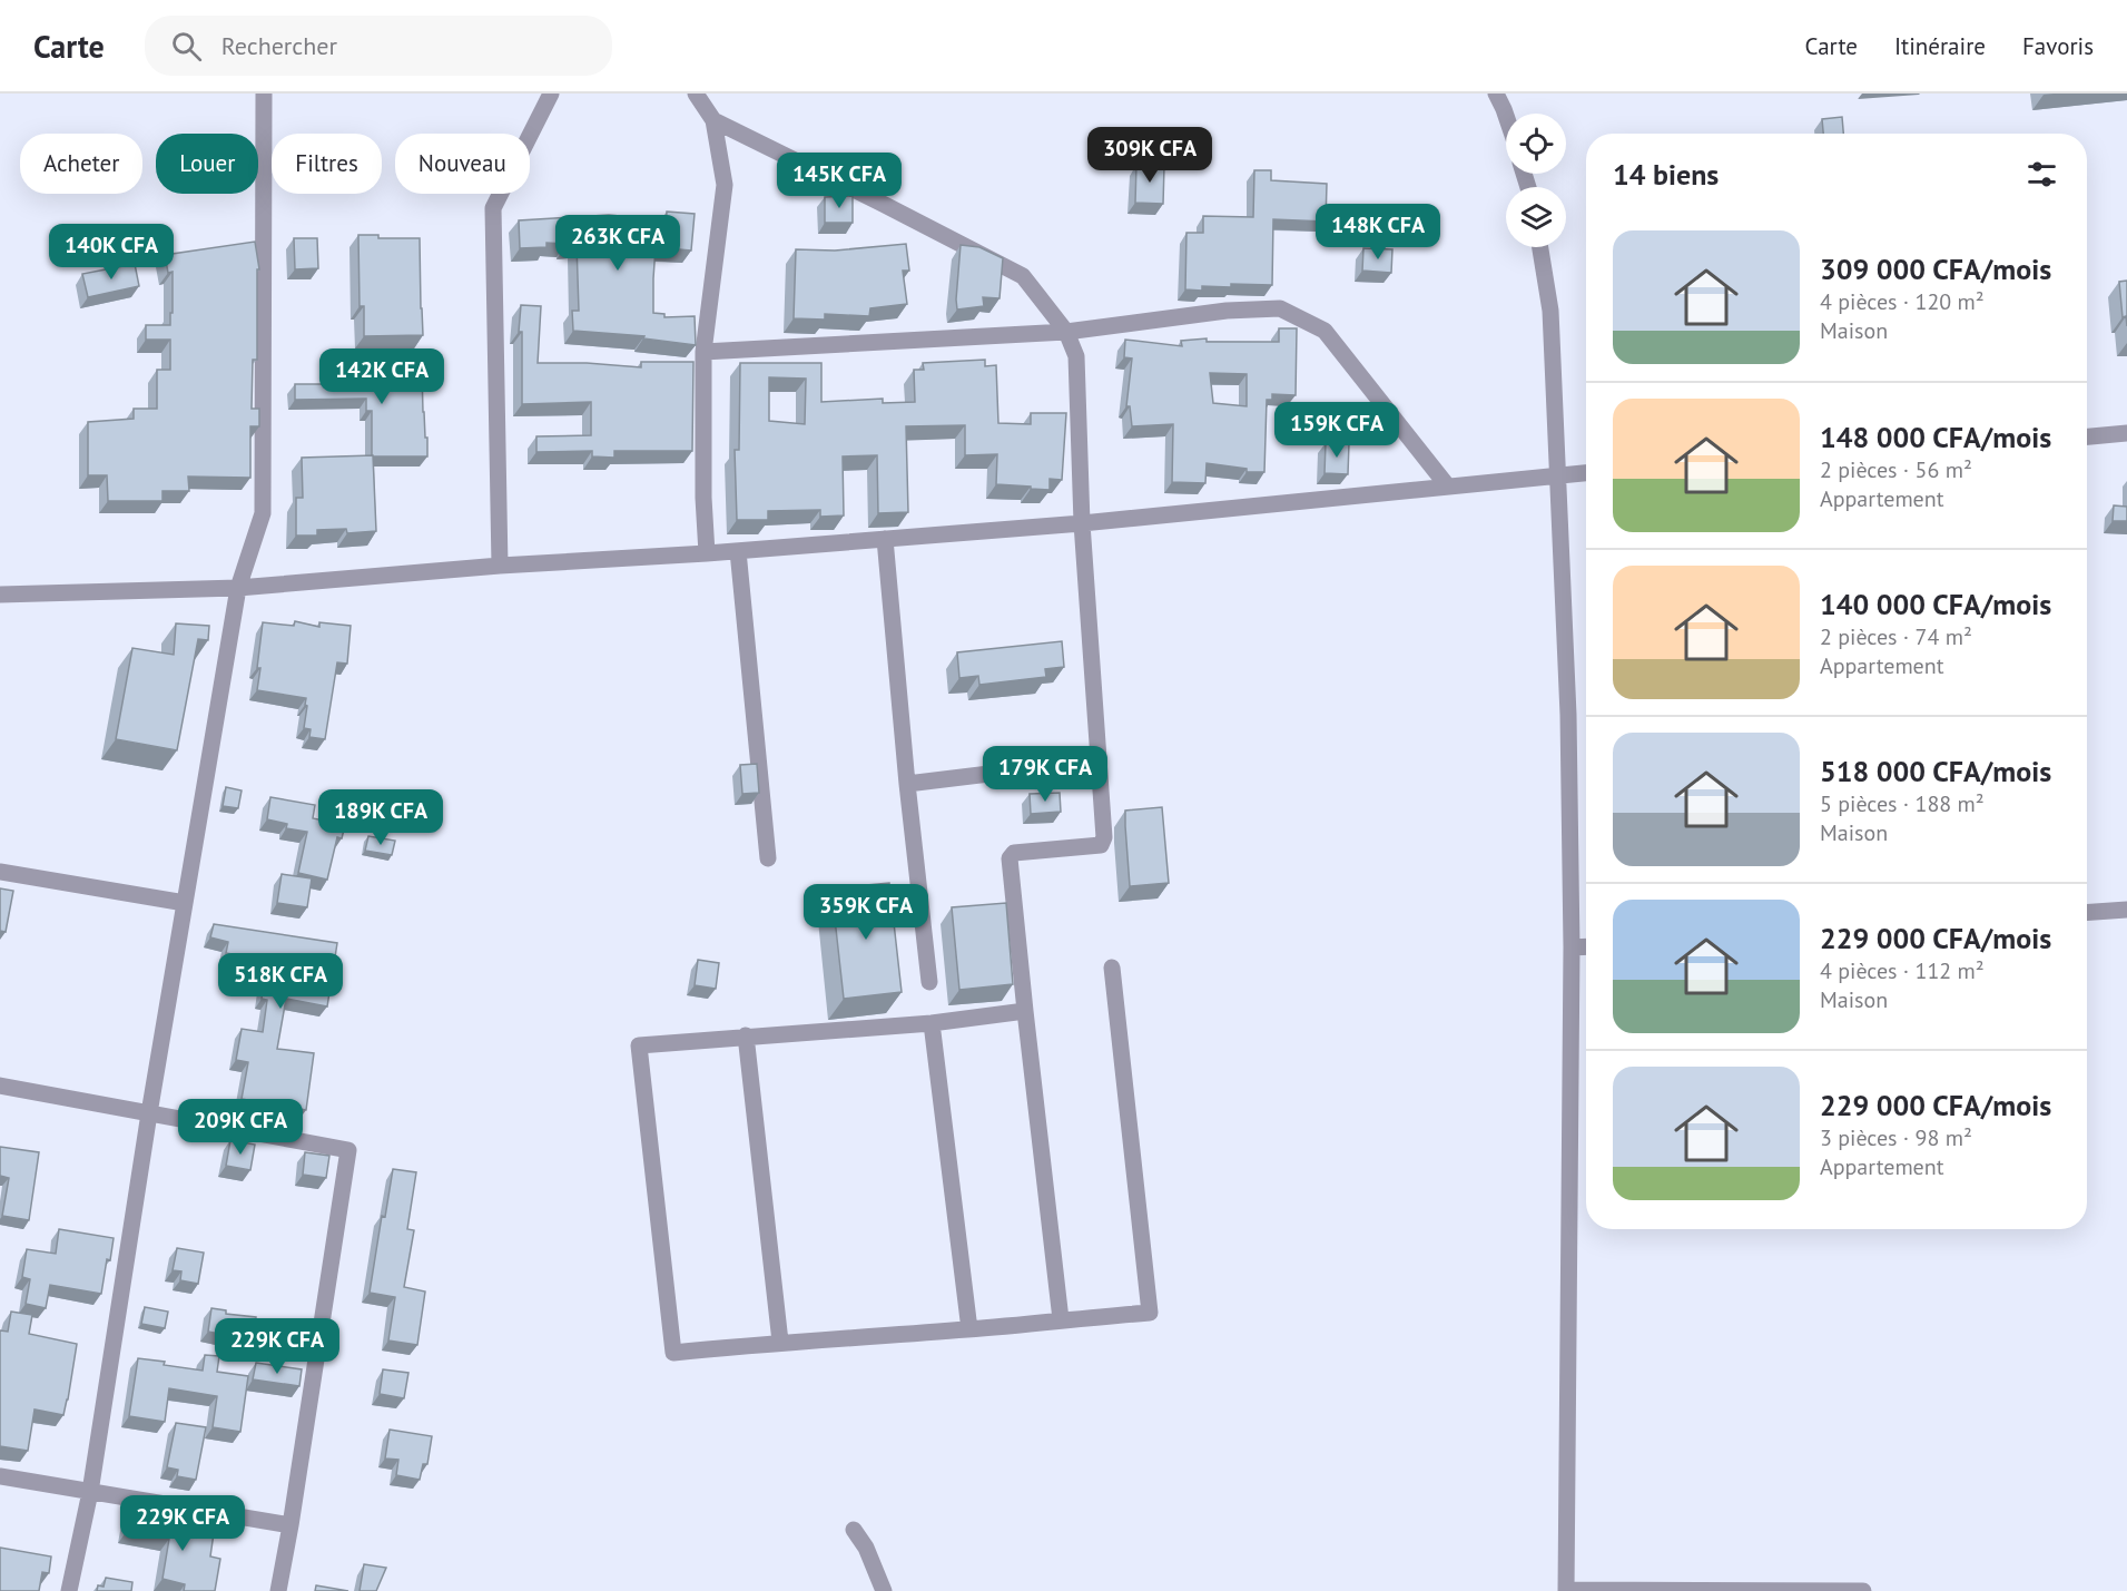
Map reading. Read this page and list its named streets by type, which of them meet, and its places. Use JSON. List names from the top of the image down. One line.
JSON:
{"page":{"header":"Carte","search":"Rechercher","nav":["Carte","Itinéraire","Favoris"],"price":["309K CFA","145K CFA","148K CFA","263K CFA","140K CFA","142K CFA","159K CFA","179K CFA","189K CFA","359K CFA","518K CFA","209K CFA","229K CFA","229K CFA"],"chip":["Acheter","Louer","Filtres","Nouveau"],"heading":"14 biens","list":[{"name":"309 000 CFA/mois","note":"4 pièces · 120 m² · Maison"},{"name":"148 000 CFA/mois","note":"2 pièces · 56 m² · Appartement"},{"name":"140 000 CFA/mois","note":"2 pièces · 74 m² · Appartement"},{"name":"518 000 CFA/mois","note":"5 pièces · 188 m² · Maison"},{"name":"229 000 CFA/mois","note":"4 pièces · 112 m² · Maison"},{"name":"229 000 CFA/mois","note":"3 pièces · 98 m² · Appartement"}]}}
